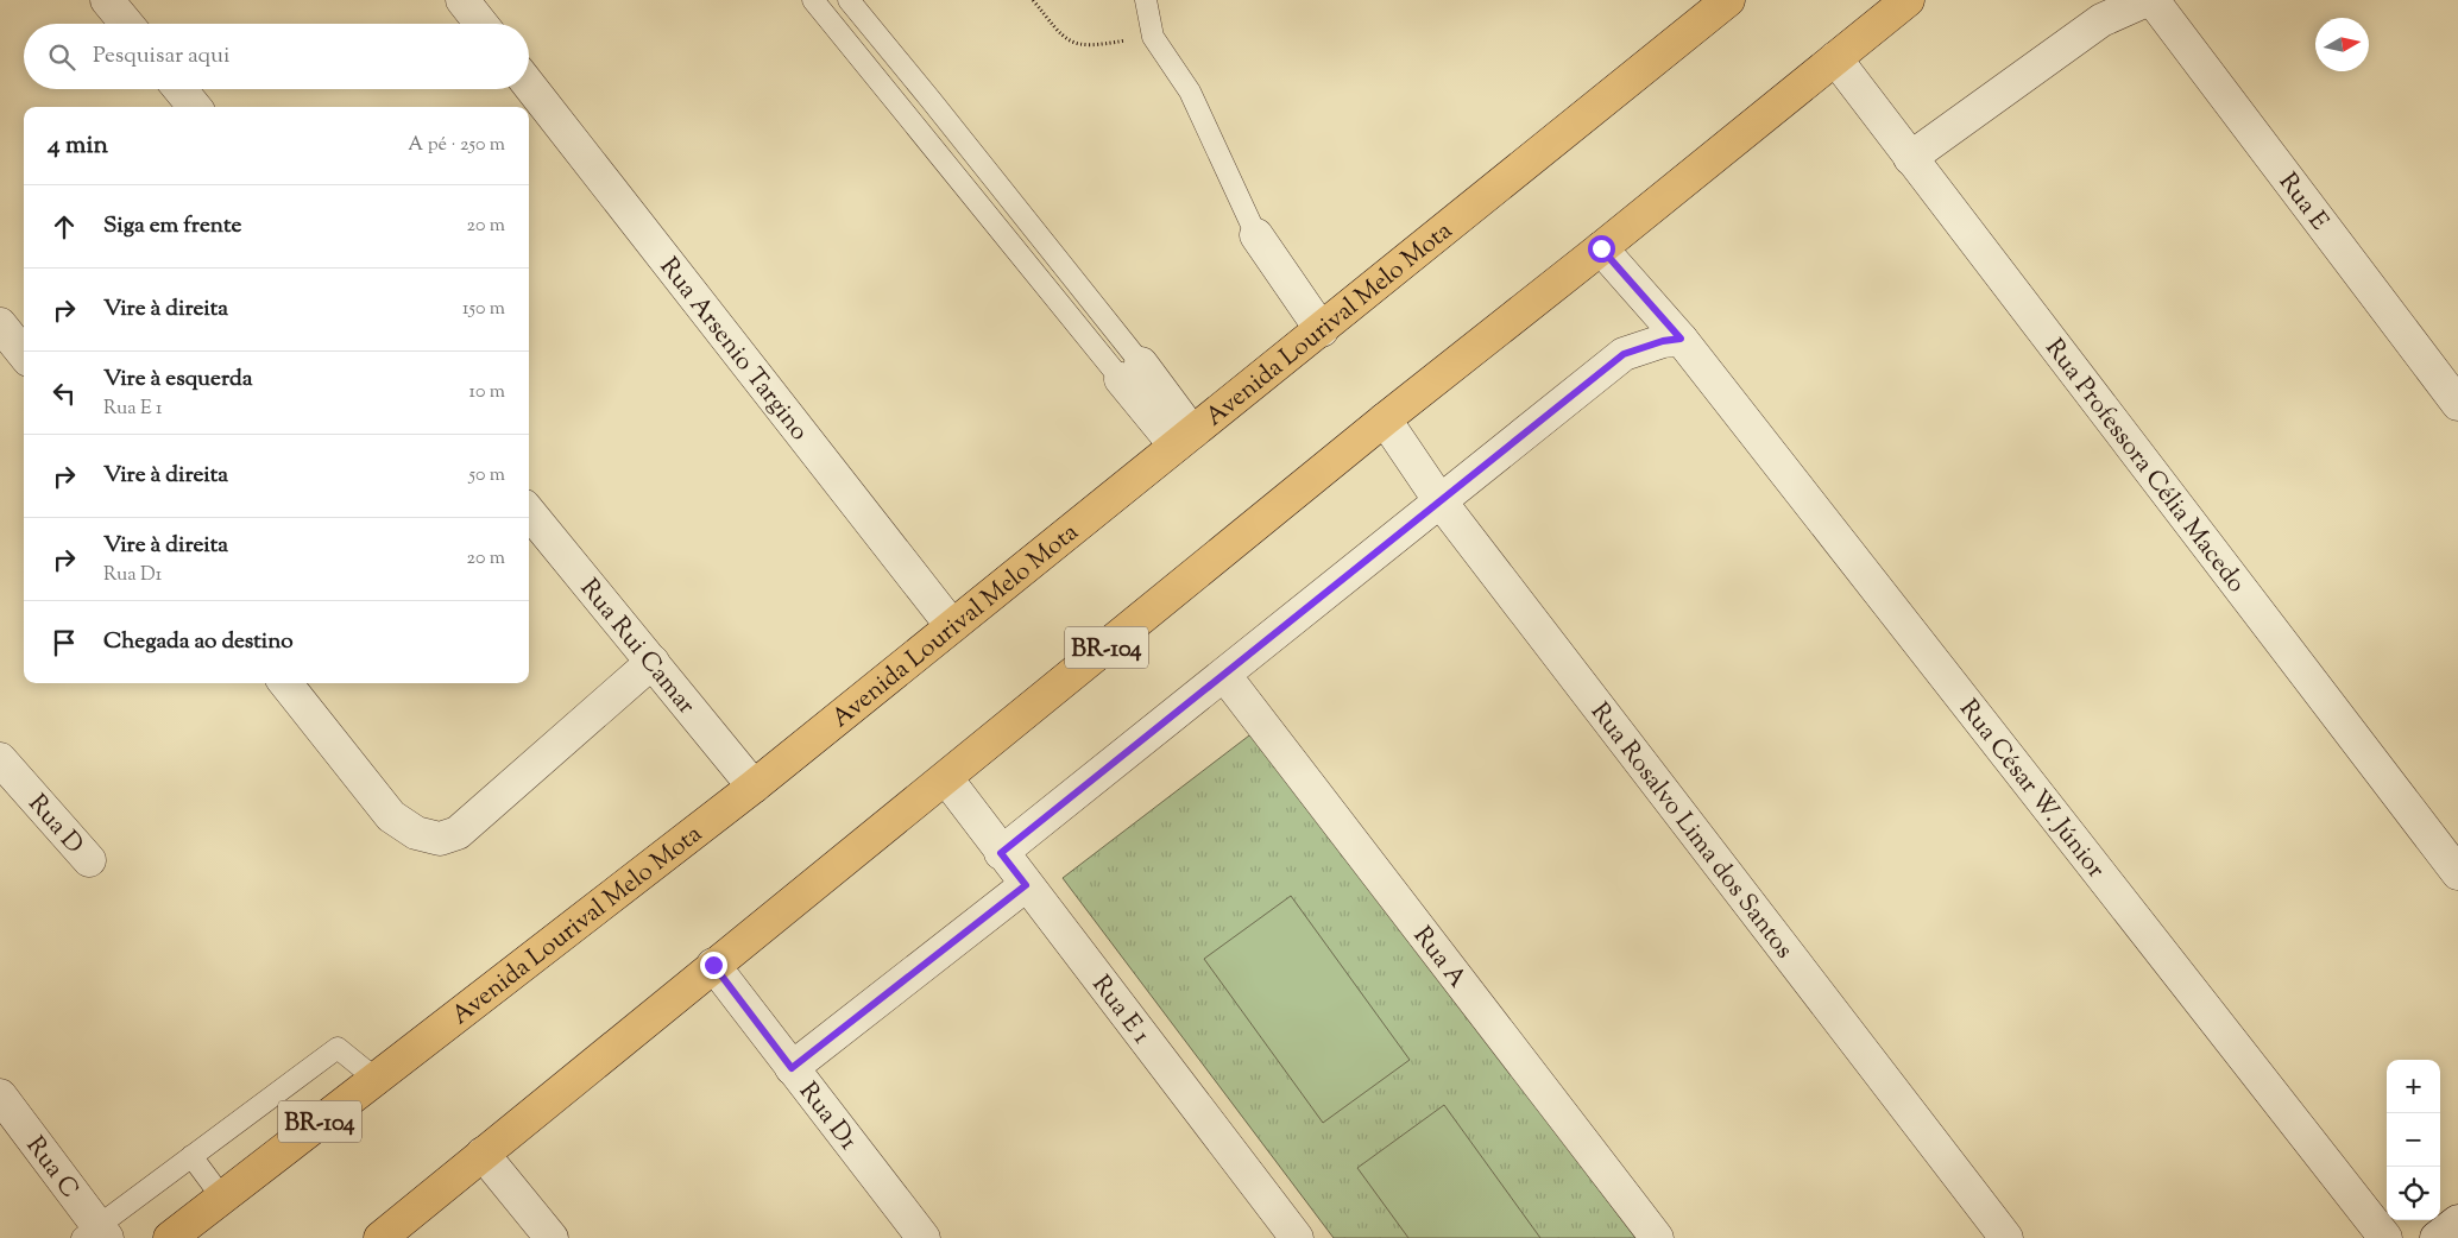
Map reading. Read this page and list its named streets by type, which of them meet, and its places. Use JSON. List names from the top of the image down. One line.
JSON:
{"streets":{"highway":["Avenida Lourival Melo Mota","BR-104"],"street":["Rua E","Rua Arsenio Targino","Rua Professora Célia Macedo","Rua Rui Camar","Rua César W. Júnior","Rua D","Rua Rosalvo Lima dos Santos","Rua A","Rua E 1","Rua D1","Rua C"]},"crossings":[["Avenida Lourival Melo Mota","Rua Arsenio Targino"],["Avenida Lourival Melo Mota","Rua Rui Camar"],["Rua Professora Célia Macedo","BR-104"],["BR-104","Rua César W. Júnior"],["BR-104","Rua Rosalvo Lima dos Santos"],["BR-104","Rua E 1"],["BR-104","Rua D1"]],"north":"right","page":{"search":"Pesquisar aqui","heading":["4 min","A pé · 250 m"],"list":[["Siga em frente","20 m"],["Vire à direita","150 m"],["Vire à esquerda","Rua E 1","10 m"],["Vire à direita","50 m"],["Vire à direita","Rua D1","20 m"],"Chegada ao destino"],"map_buttons":["+","−"]}}
